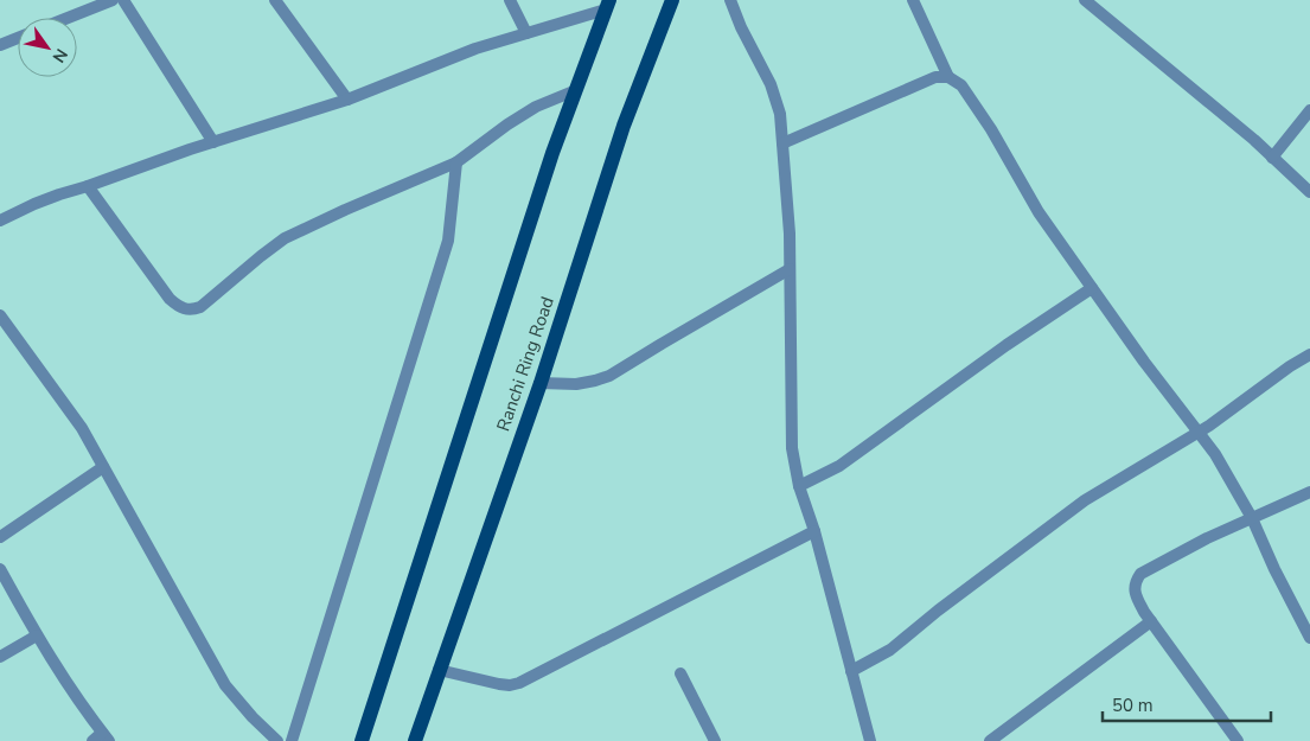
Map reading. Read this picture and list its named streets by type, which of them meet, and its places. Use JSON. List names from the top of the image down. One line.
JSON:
{"streets":{"main road":["Ranchi Ring Road"]},"scale_bar":"50 m","north":"bottom right"}
